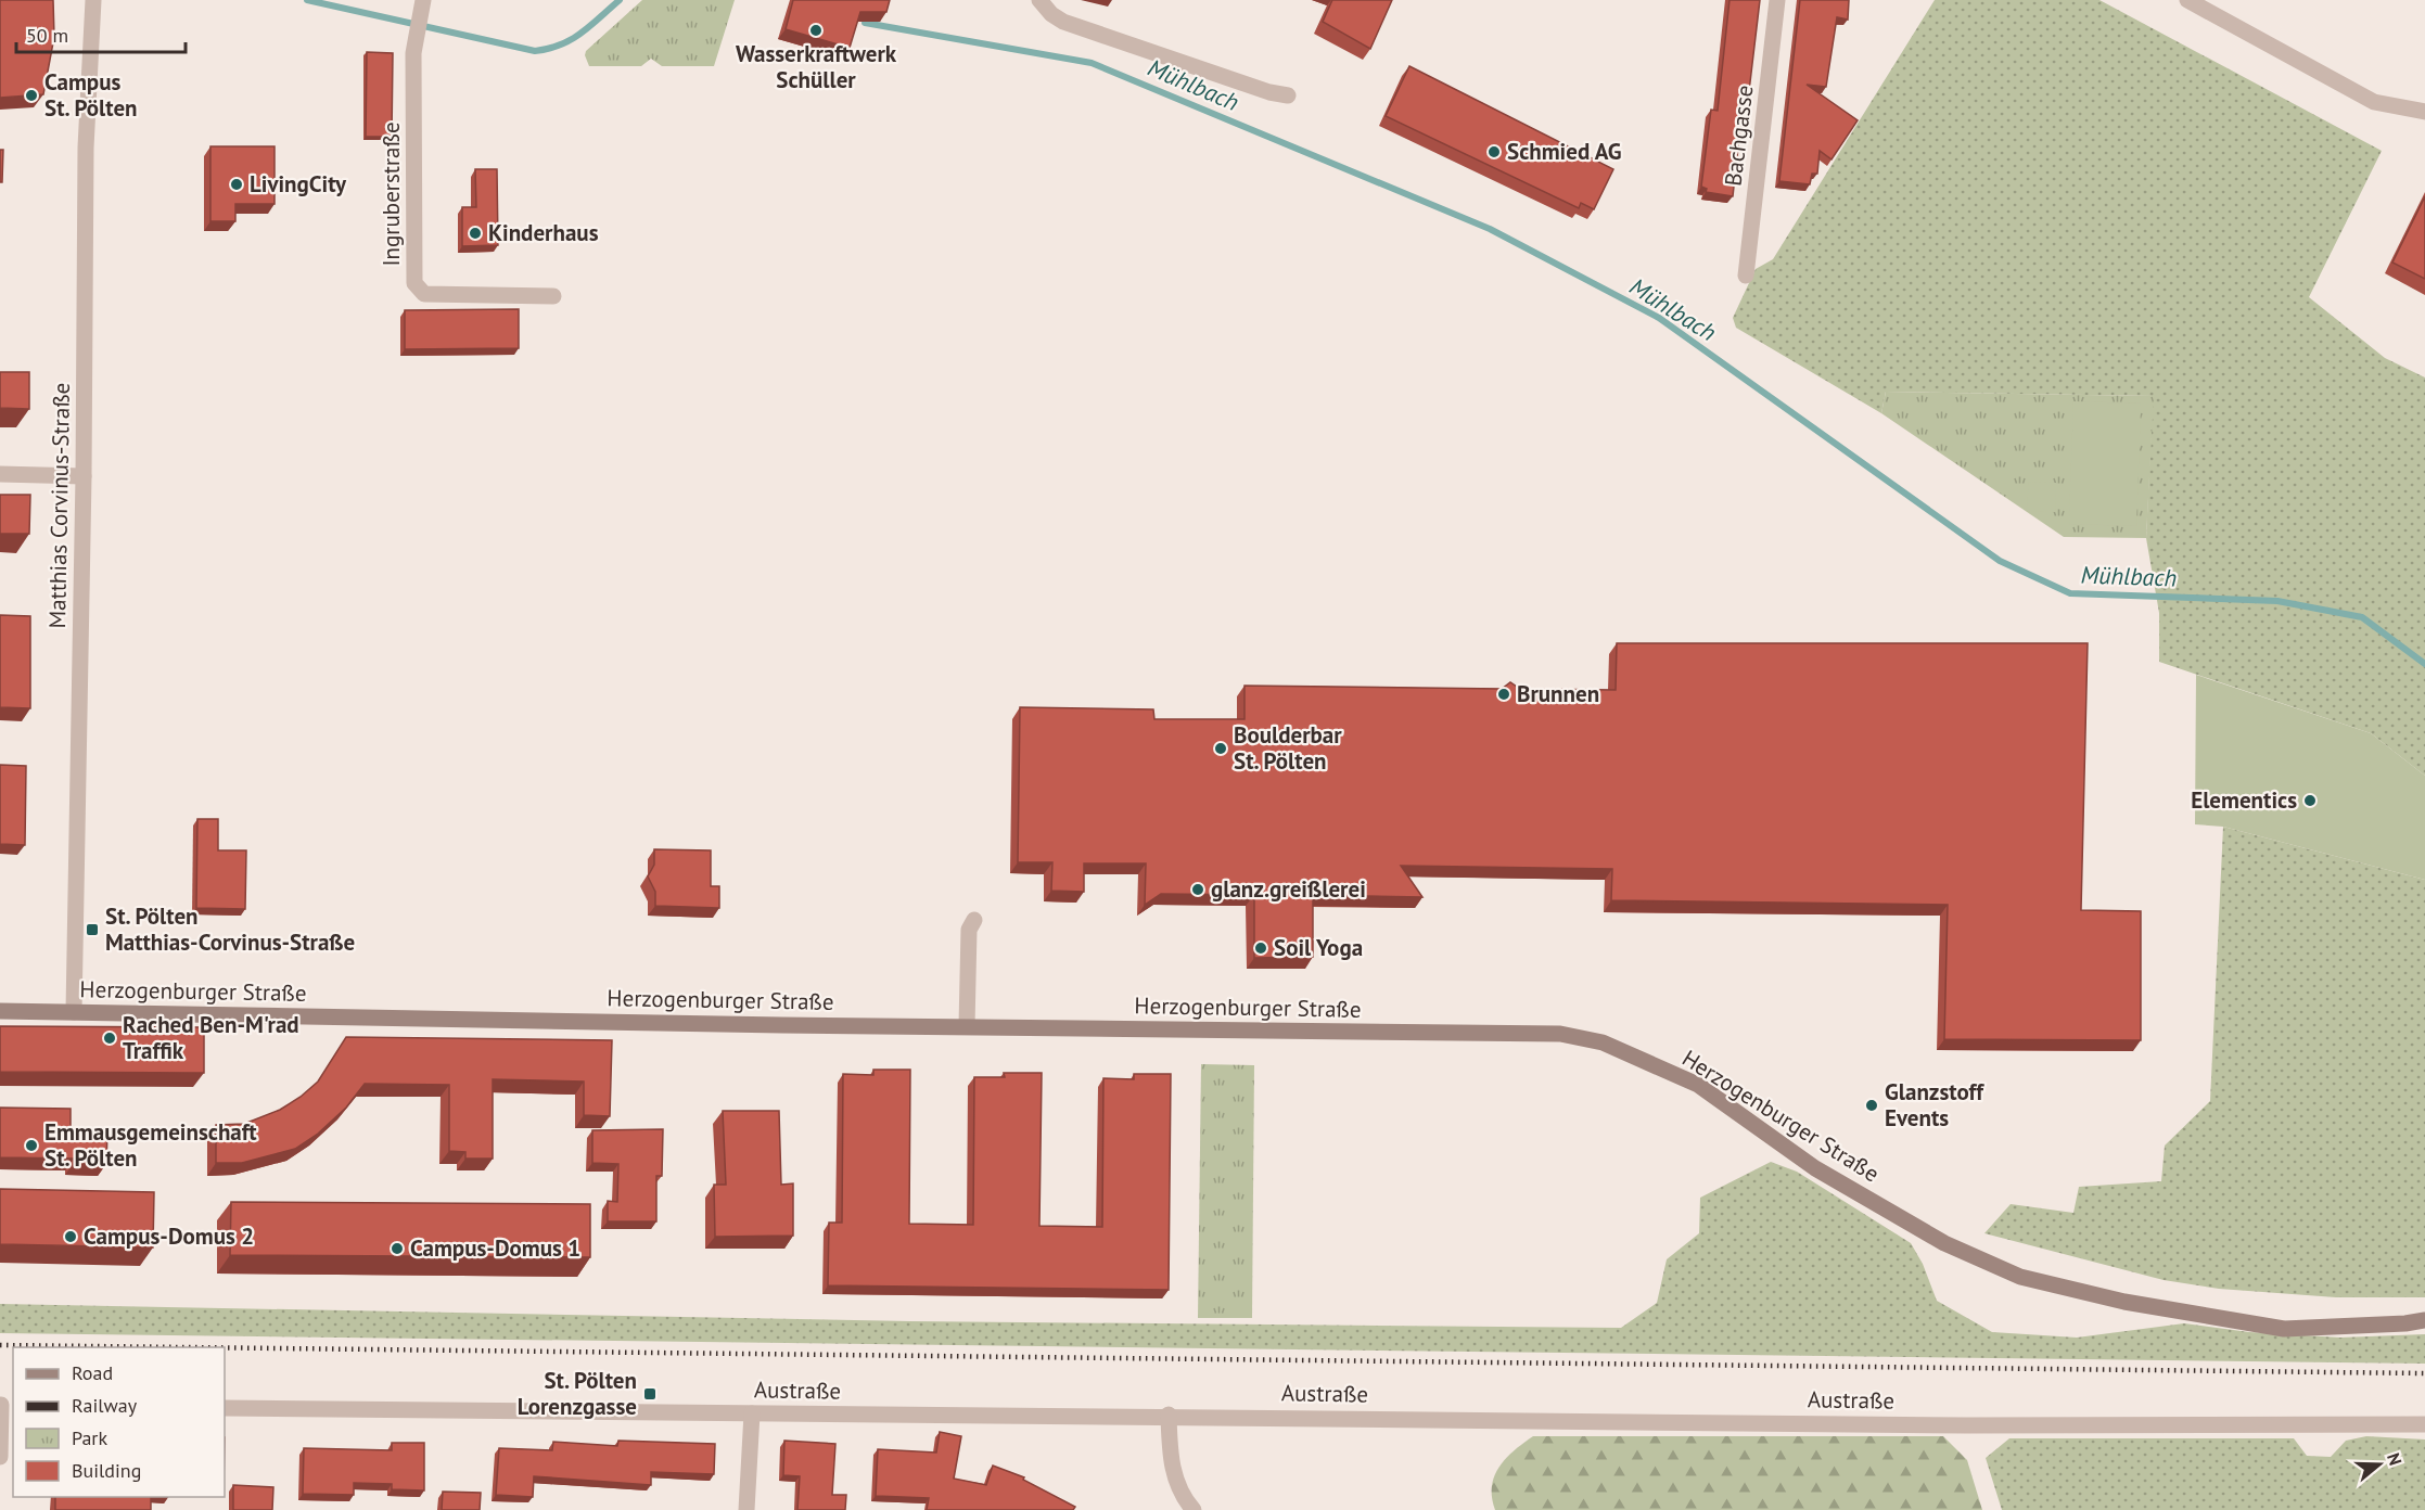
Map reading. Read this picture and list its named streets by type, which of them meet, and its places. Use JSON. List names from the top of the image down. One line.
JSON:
{"streets":{"street":["Bachgasse","Ingruberstraße","Matthias Corvinus-Straße","Herzogenburger Straße","Austraße"]},"crossings":[["Matthias Corvinus-Straße","Herzogenburger Straße"]],"water":["Mühlbach"],"places":{"other":["Wasserkraftwerk Schüller","Campus St. Pölten","Schmied AG","LivingCity","Kinderhaus","Brunnen","Boulderbar St. Pölten","Elementics","glanz.greißlerei","Soil Yoga","Rached Ben-M'rad Traffik","Glanzstoff Events","Emmausgemeinschaft St. Pölten","Campus-Domus 2","Campus-Domus 1"],"transit":["St. Pölten Matthias-Corvinus-Straße","St. Pölten Lorenzgasse"]},"legend":["Road","Railway","Park","Building"],"scale_bar":"50 m","north":"right"}
